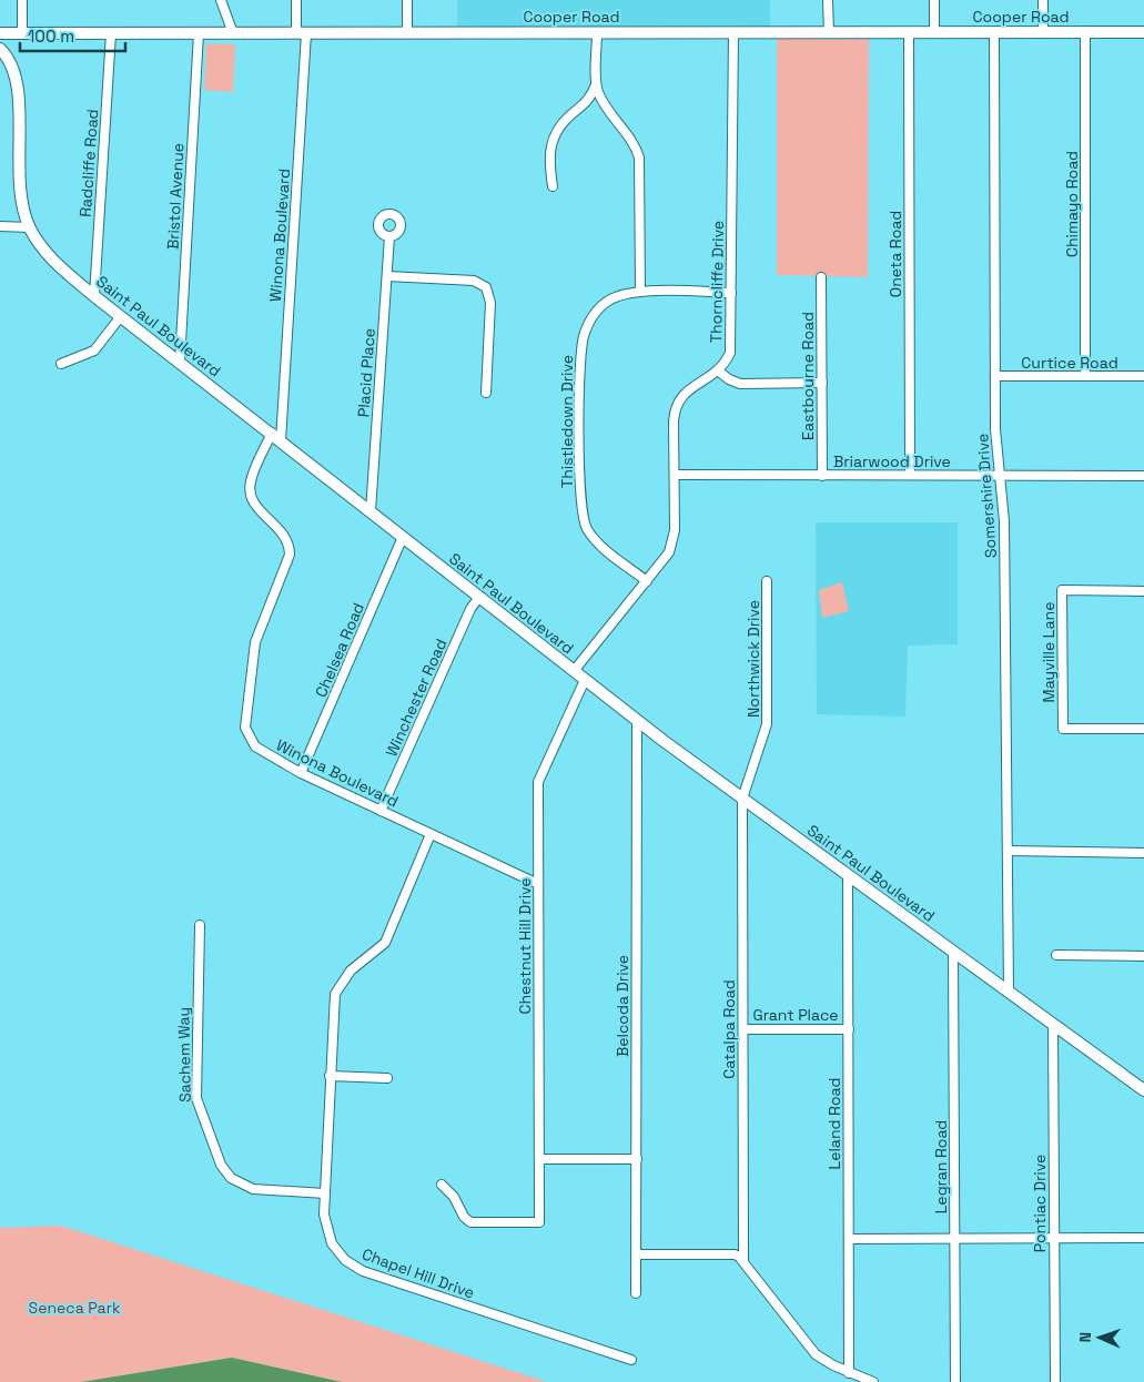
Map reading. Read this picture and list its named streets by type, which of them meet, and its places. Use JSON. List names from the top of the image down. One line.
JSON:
{"streets":{"main road":["Cooper Road","Saint Paul Boulevard"],"street":["Radcliffe Road","Bristol Avenue","Chimayo Road","Winona Boulevard","Oneta Road","Thorncliffe Drive","Curtice Road","Placid Place","Eastbourne Road","Thistledown Drive","Briarwood Drive","Somershire Drive","Chelsea Road","Mayville Lane","Northwick Drive","Winchester Road","Chestnut Hill Drive","Belcoda Drive","Grant Place","Catalpa Road","Sachem Way","Leland Road","Legran Road","Pontiac Drive","Chapel Hill Drive"]},"crossings":[["Cooper Road","Radcliffe Road"],["Cooper Road","Bristol Avenue"],["Cooper Road","Chimayo Road"],["Cooper Road","Winona Boulevard"],["Cooper Road","Oneta Road"],["Cooper Road","Thorncliffe Drive"],["Cooper Road","Somershire Drive"],["Radcliffe Road","Saint Paul Boulevard"],["Bristol Avenue","Saint Paul Boulevard"],["Chimayo Road","Curtice Road"],["Winona Boulevard","Saint Paul Boulevard"],["Winona Boulevard","Chelsea Road"],["Winona Boulevard","Winchester Road"],["Winona Boulevard","Chestnut Hill Drive"],["Winona Boulevard","Chapel Hill Drive"],["Oneta Road","Briarwood Drive"],["Thorncliffe Drive","Thistledown Drive"],["Saint Paul Boulevard","Placid Place"],["Saint Paul Boulevard","Somershire Drive"],["Saint Paul Boulevard","Chelsea Road"],["Saint Paul Boulevard","Northwick Drive"],["Saint Paul Boulevard","Winchester Road"],["Saint Paul Boulevard","Chestnut Hill Drive"],["Saint Paul Boulevard","Belcoda Drive"],["Saint Paul Boulevard","Catalpa Road"],["Saint Paul Boulevard","Leland Road"],["Saint Paul Boulevard","Legran Road"],["Saint Paul Boulevard","Pontiac Drive"],["Curtice Road","Somershire Drive"],["Eastbourne Road","Briarwood Drive"],["Briarwood Drive","Somershire Drive"],["Northwick Drive","Catalpa Road"],["Grant Place","Catalpa Road"],["Grant Place","Leland Road"],["Sachem Way","Chapel Hill Drive"]],"parks":["Seneca Park"],"scale_bar":"100 m","north":"left"}
